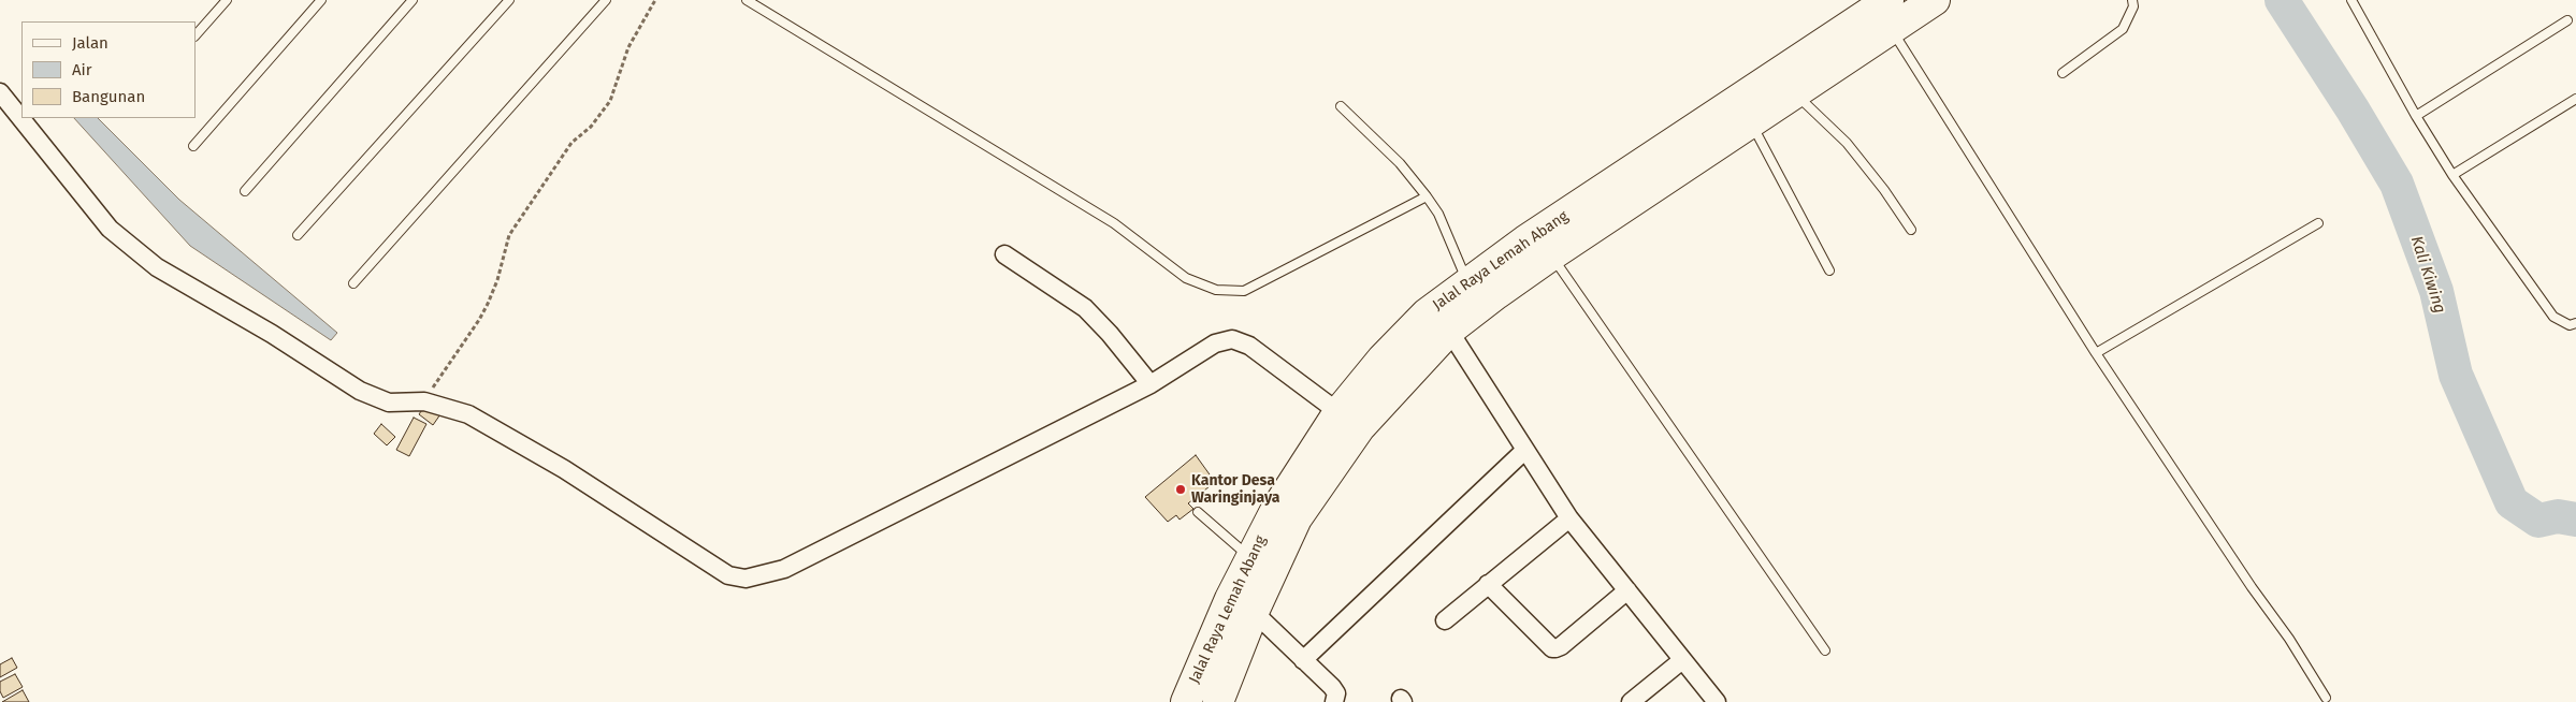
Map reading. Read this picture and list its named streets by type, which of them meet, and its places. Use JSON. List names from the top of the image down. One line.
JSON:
{"streets":{"highway":["Jalal Raya Lemah Abang"]},"water":["Kali Kiwing"],"places":["Kantor Desa Waringinjaya"],"legend":["Jalan","Air","Bangunan"]}
